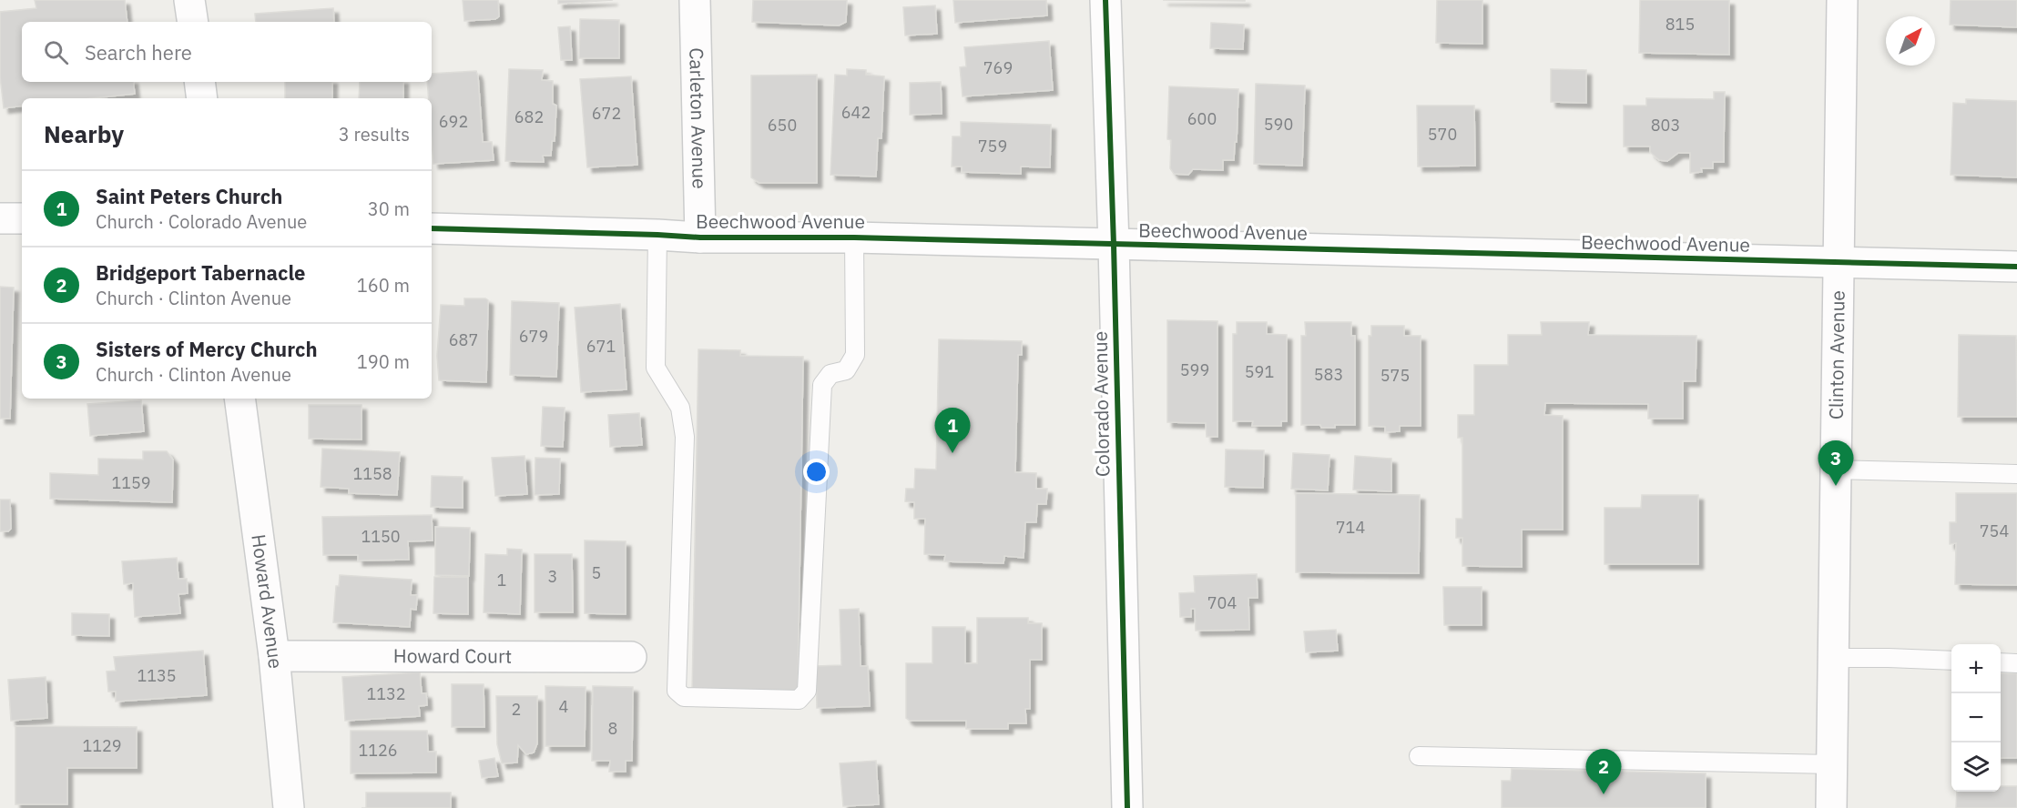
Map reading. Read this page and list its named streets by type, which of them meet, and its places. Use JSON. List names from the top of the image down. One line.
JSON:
{"streets":{"street":["Carleton Avenue","Beechwood Avenue","Clinton Avenue","Colorado Avenue","Howard Avenue","Howard Court"]},"crossings":[["Carleton Avenue","Beechwood Avenue"],["Beechwood Avenue","Clinton Avenue"],["Beechwood Avenue","Colorado Avenue"],["Howard Avenue","Howard Court"]],"house_numbers":["815","769","642","672","682","600","692","590","650","803","570","759","679","687","671","599","591","583","575","1158","1159","714","754","1150","5","3","1","704","1135","1132","4","2","8","1129","1126"],"north":"top right","page":{"search":"Search here","heading":["Nearby","3 results"],"list":[{"mark":"1","name":"Saint Peters Church","note":"Church · Colorado Avenue","value":"30 m"},{"mark":"2","name":"Bridgeport Tabernacle","note":"Church · Clinton Avenue","value":"160 m"},{"mark":"3","name":"Sisters of Mercy Church","note":"Church · Clinton Avenue","value":"190 m"}],"pins":["1","3","2"],"map_buttons":["+","−"]}}
